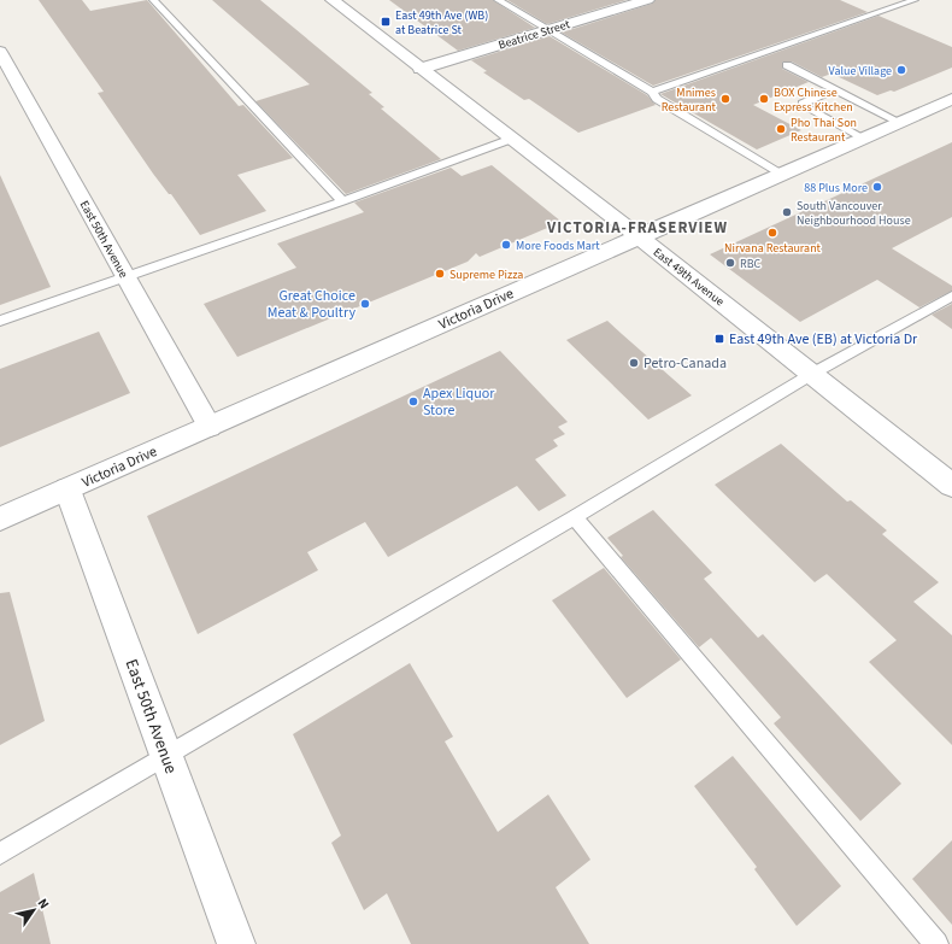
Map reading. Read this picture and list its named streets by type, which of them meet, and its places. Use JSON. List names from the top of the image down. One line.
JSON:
{"streets":{"street":["Beatrice Street","East 50th Avenue","East 49th Avenue","Victoria Drive"]},"crossings":[["Beatrice Street","East 49th Avenue"],["East 50th Avenue","Victoria Drive"],["East 49th Avenue","Victoria Drive"]],"districts":["VICTORIA-FRASERVIEW"],"places":{"transit":["East 49th Ave (WB) at Beatrice St","East 49th Ave (EB) at Victoria Dr"],"other":["Value Village","Mnimes Restaurant","BOX Chinese Express Kitchen","Pho Thai Son Restaurant","88 Plus More","South Vancouver Neighbourhood House","Nirvana Restaurant","More Foods Mart","RBC","Supreme Pizza","Great Choice Meat & Poultry","Petro-Canada","Apex Liquor Store"]},"north":"top right"}
